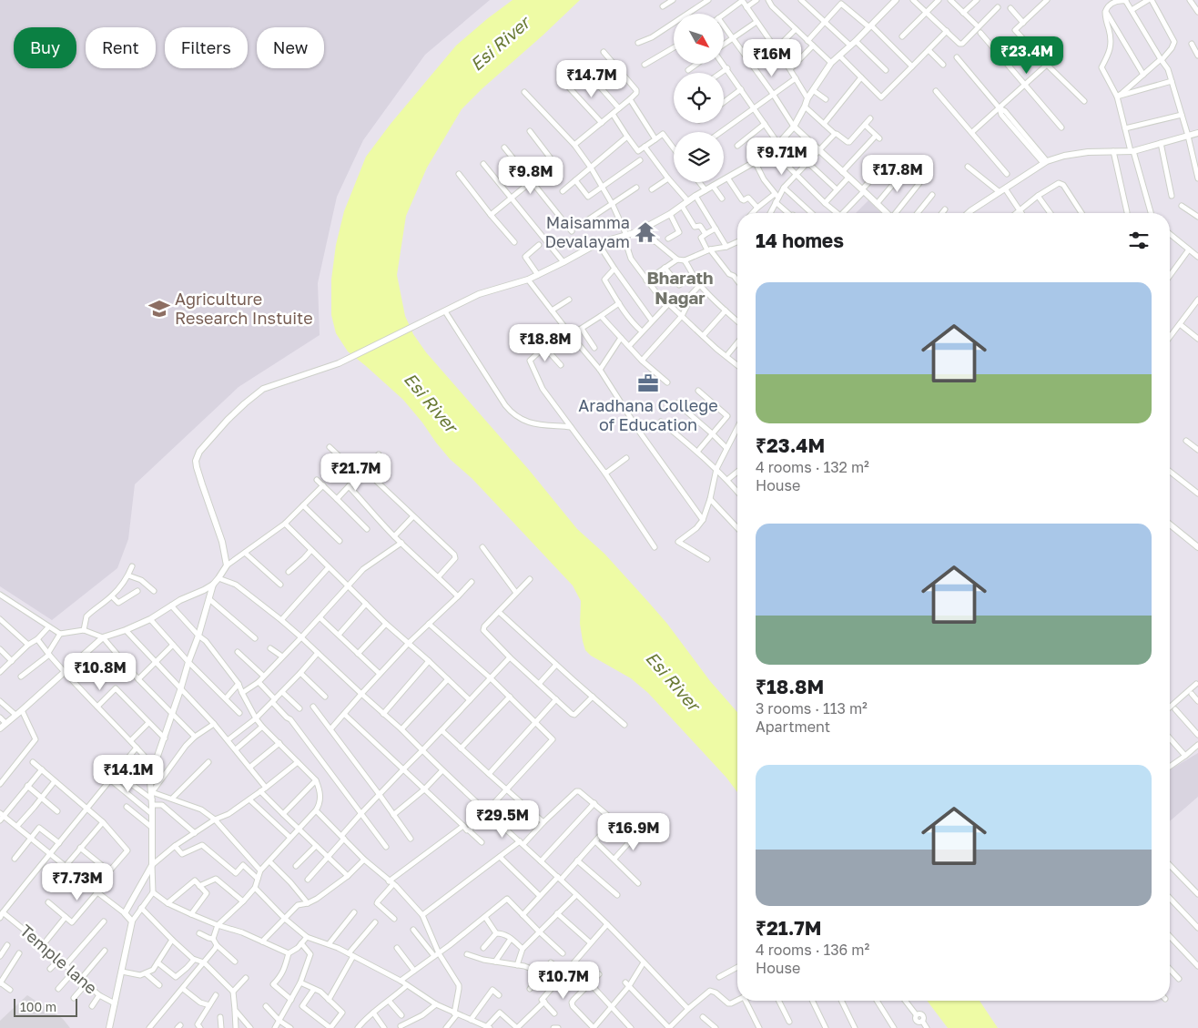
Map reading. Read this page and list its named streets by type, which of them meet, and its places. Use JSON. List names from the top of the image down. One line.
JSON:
{"streets":{"street":["Temple lane"]},"districts":["Bharath Nagar"],"water":["Esi River"],"places":{"temple":["Maisamma Devalayam"],"school or university":["Agriculture Research Instuite"],"office":["Aradhana College of Education"]},"scale_bar":"100 m","north":"bottom right","page":{"chip":["Buy","Rent","Filters","New"],"price":["₹23.4M","₹16M","₹14.7M","₹9.71M","₹17.8M","₹9.8M","₹18.8M","₹21.7M","₹10.8M","₹14.1M","₹29.5M","₹16.9M","₹7.73M","₹10.7M"],"heading":"14 homes","list":[{"name":"₹23.4M","note":"4 rooms · 132 m² · House"},{"name":"₹18.8M","note":"3 rooms · 113 m² · Apartment"},{"name":"₹21.7M","note":"4 rooms · 136 m² · House"}],"scale":"100 m"}}
